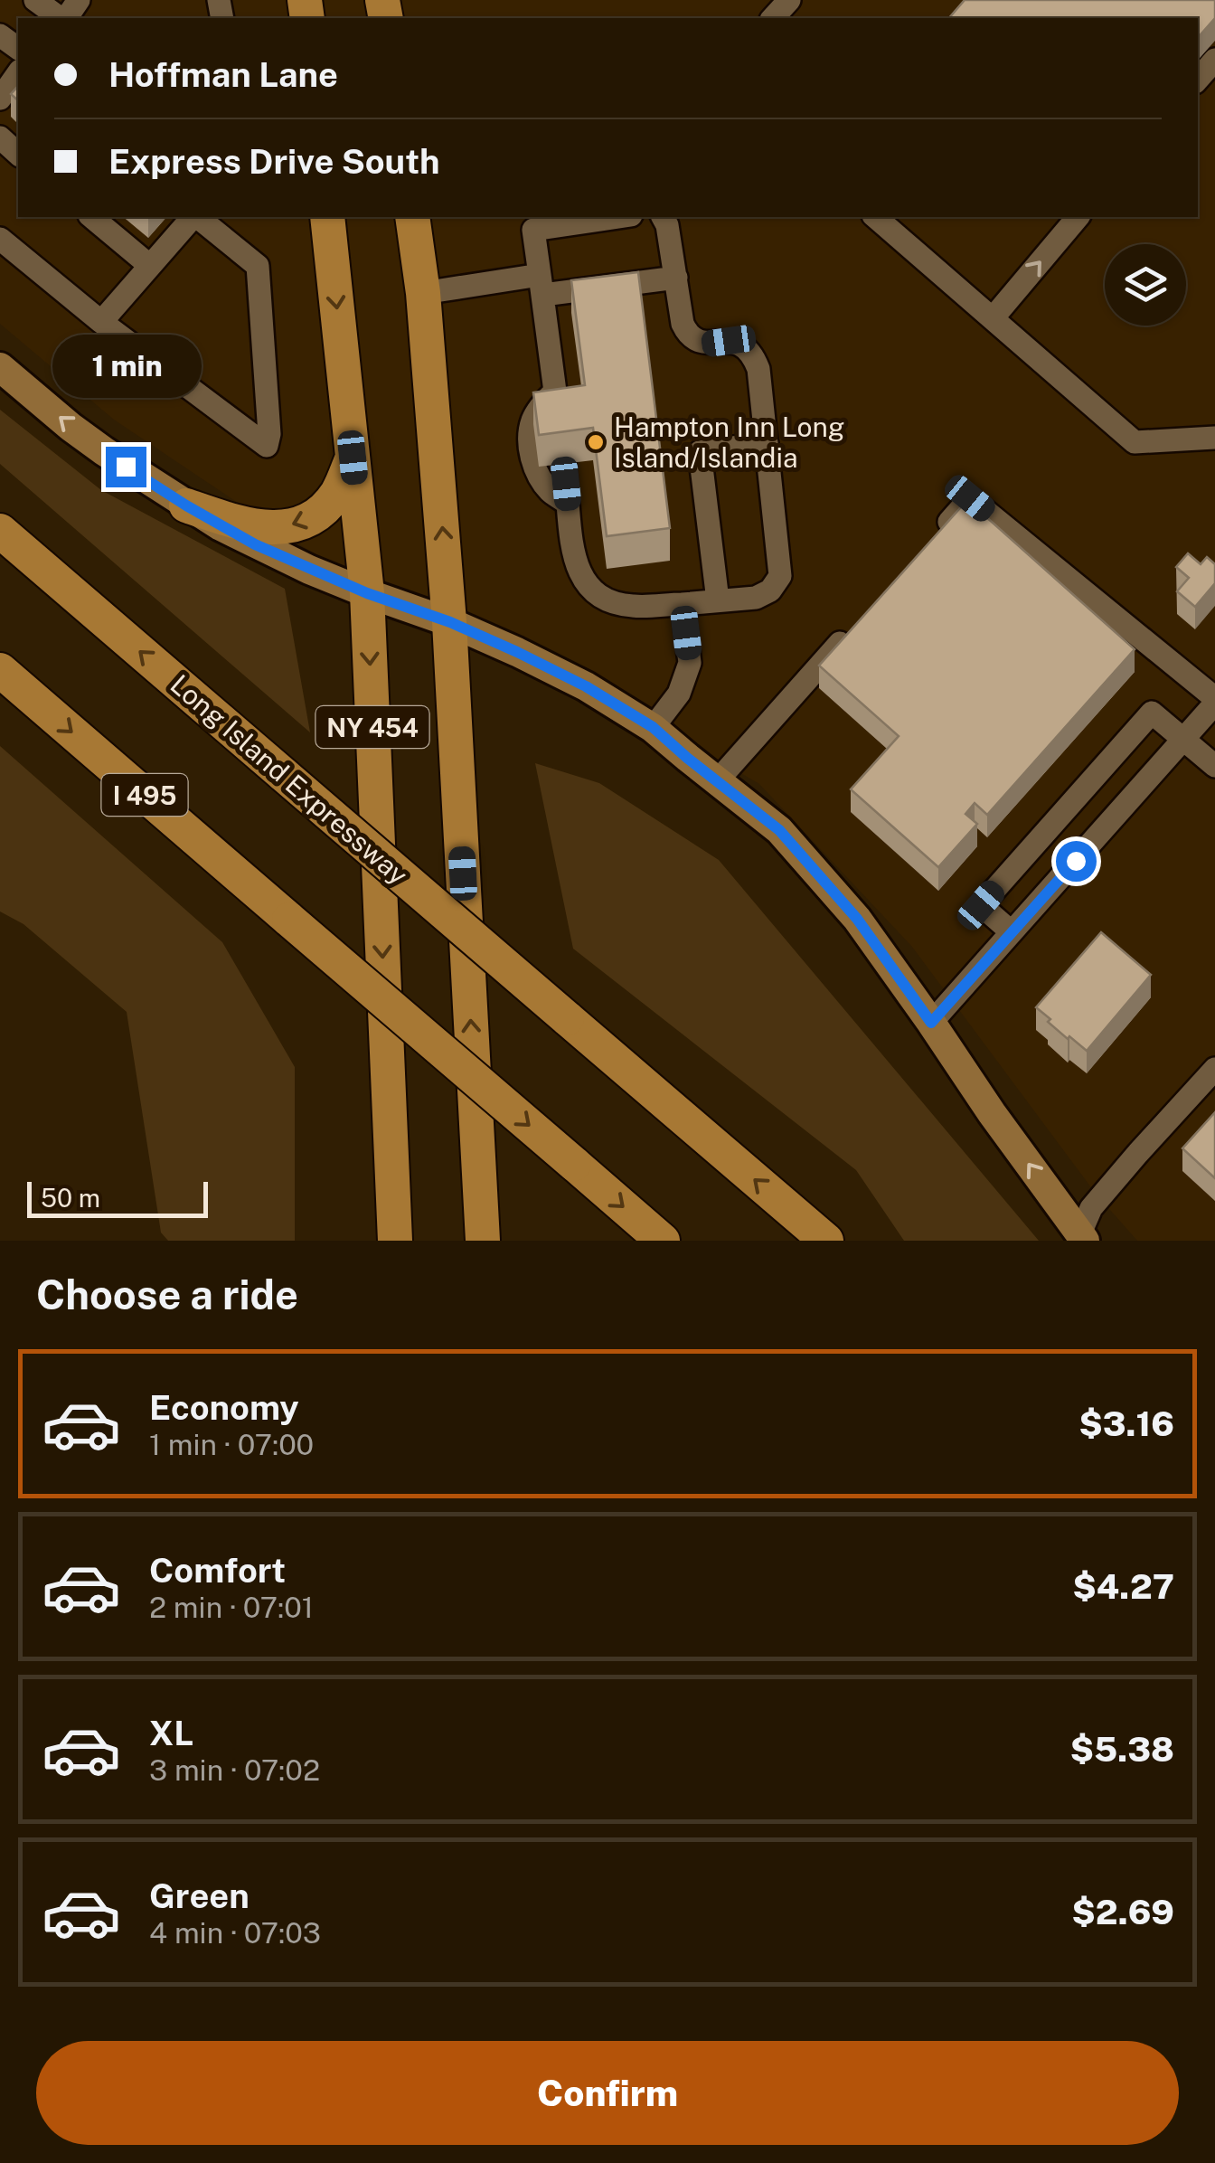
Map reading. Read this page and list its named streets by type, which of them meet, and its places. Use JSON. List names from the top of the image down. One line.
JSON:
{"streets":{"highway":["NY 454","Long Island Expressway","I 495"]},"places":["Hampton Inn Long Island/Islandia"],"scale_bar":"50 m","page":{"banner":["Hoffman Lane","Express Drive South"],"bubble":"1 min","scale":"50 m","heading":"Choose a ride","list":[{"name":"Economy","note":"1 min · 07:00","value":"$3.16"},{"name":"Comfort","note":"2 min · 07:01","value":"$4.27"},{"name":"XL","note":"3 min · 07:02","value":"$5.38"},{"name":"Green","note":"4 min · 07:03","value":"$2.69"}],"buttons":"Confirm"}}
